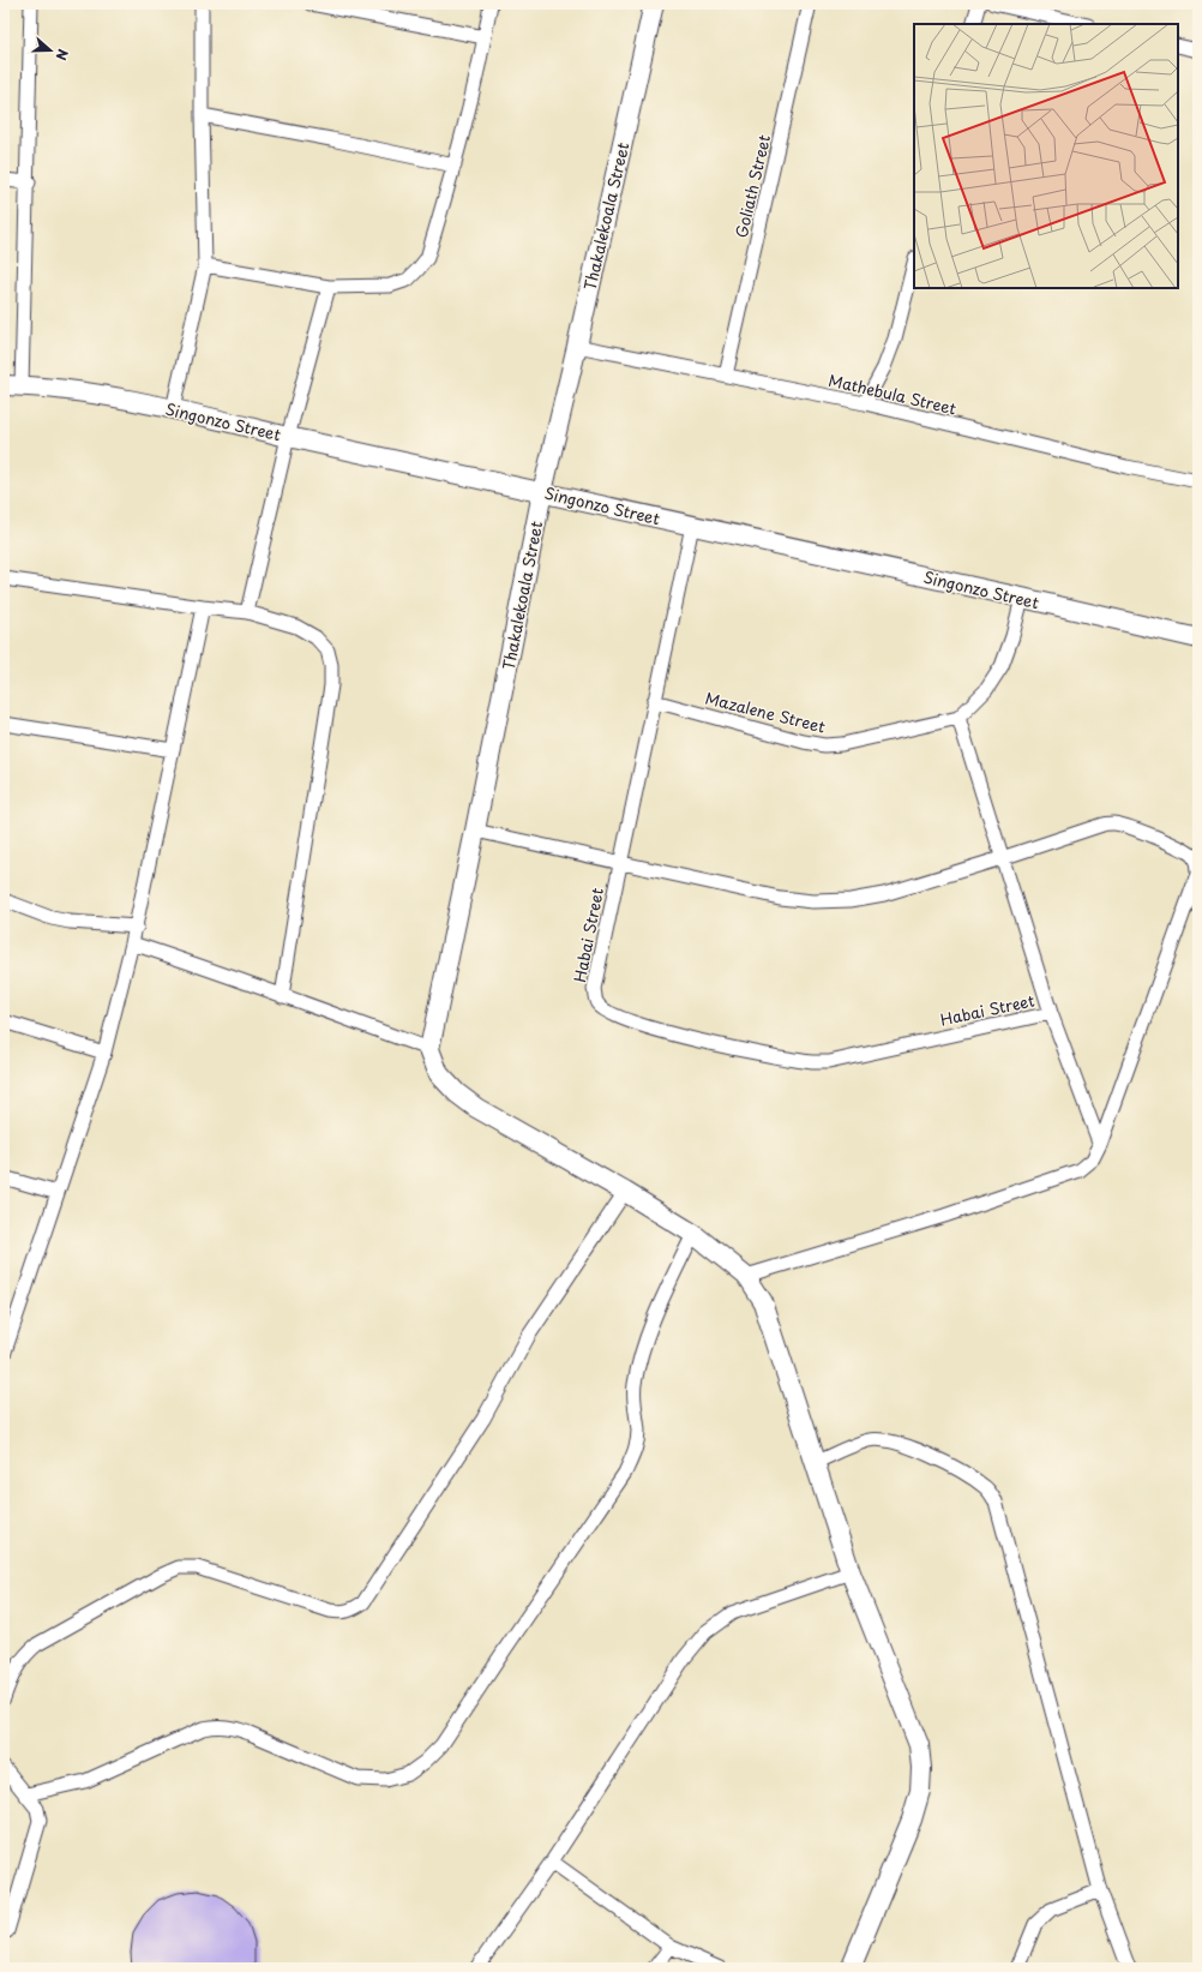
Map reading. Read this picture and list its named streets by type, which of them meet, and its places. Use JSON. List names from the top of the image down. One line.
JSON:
{"streets":{"street":["Goliath Street","Thakalekoala Street","Mathebula Street","Singonzo Street","Mazalene Street","Habai Street"]},"crossings":[["Goliath Street","Mathebula Street"],["Thakalekoala Street","Mathebula Street"],["Thakalekoala Street","Singonzo Street"],["Singonzo Street","Habai Street"],["Mazalene Street","Habai Street"]],"north":"right"}
